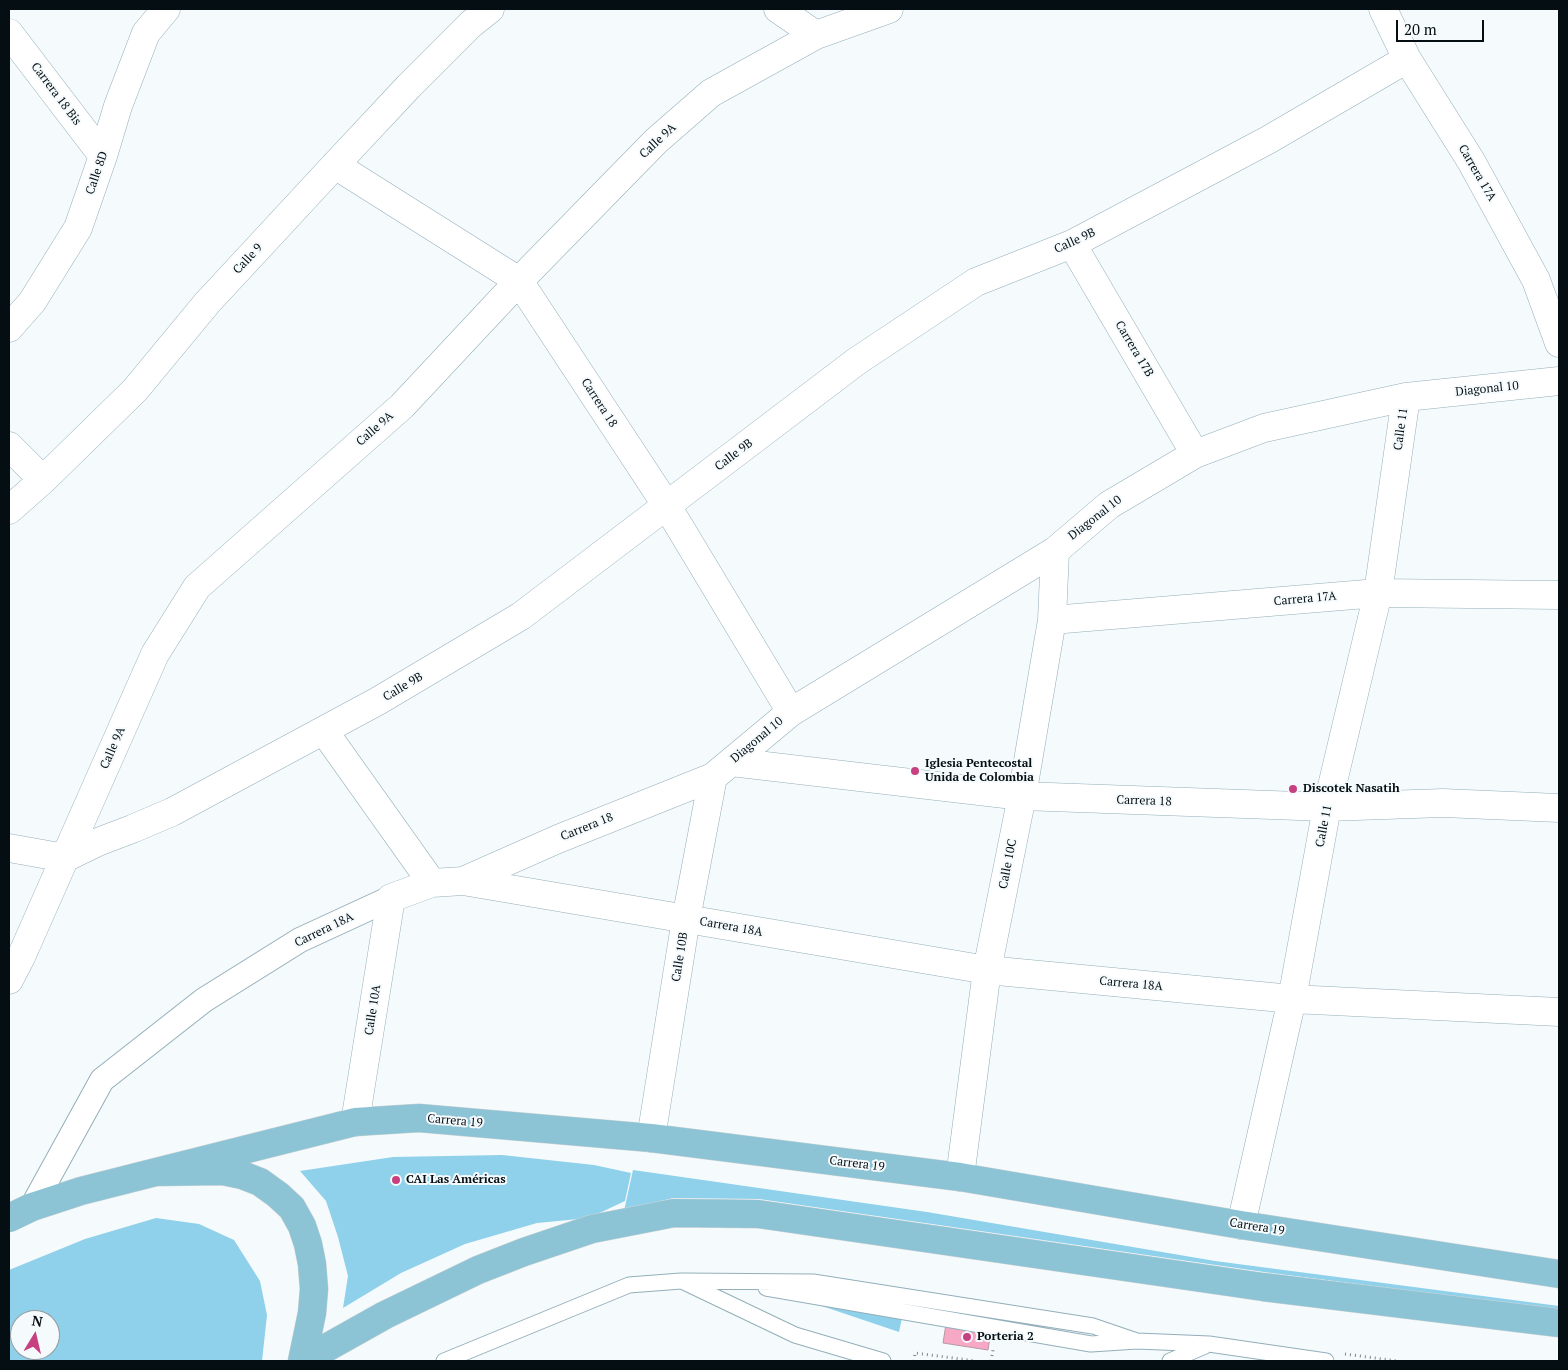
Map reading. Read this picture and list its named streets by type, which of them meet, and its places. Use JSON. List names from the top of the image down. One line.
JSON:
{"streets":{"main road":["Carrera 19"],"street":["Carrera 18 Bis","Calle 9A","Calle 8D","Carrera 17A","Calle 9B","Calle 9","Carrera 17B","Diagonal 10","Carrera 18","Calle 11","Calle 10C","Carrera 18A","Calle 10B","Calle 10A"]},"crossings":[["Carrera 18 Bis","Calle 8D"],["Calle 9A","Calle 9B"],["Calle 9A","Carrera 18"],["Carrera 17A","Calle 9B"],["Carrera 17A","Calle 11"],["Carrera 17A","Calle 10C"],["Calle 9B","Carrera 17B"],["Calle 9B","Carrera 18"],["Calle 9","Carrera 18"],["Carrera 17B","Diagonal 10"],["Diagonal 10","Carrera 18"],["Diagonal 10","Calle 11"],["Diagonal 10","Calle 10C"],["Diagonal 10","Calle 10B"],["Carrera 18","Calle 11"],["Carrera 18","Calle 10C"],["Carrera 18","Carrera 18A"],["Carrera 18","Calle 10B"],["Calle 11","Carrera 18A"],["Calle 11","Carrera 19"],["Calle 10C","Carrera 18A"],["Calle 10C","Carrera 19"],["Carrera 18A","Calle 10B"],["Carrera 18A","Calle 10A"],["Calle 10B","Carrera 19"],["Calle 10A","Carrera 19"]],"places":["Iglesia Pentecostal Unida de Colombia","Discotek Nasatih","CAI Las Américas","Porteria 2"],"scale_bar":"20 m","north":"top"}
